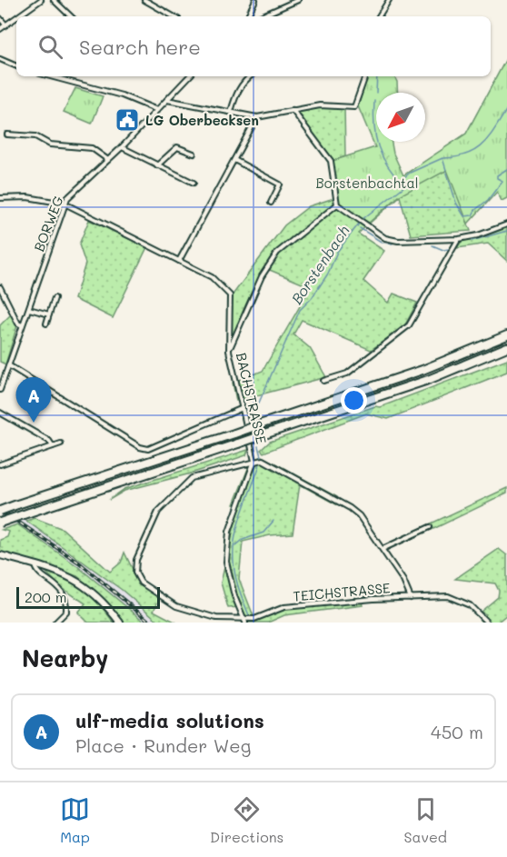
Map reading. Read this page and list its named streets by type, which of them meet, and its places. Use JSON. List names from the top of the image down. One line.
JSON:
{"streets":{"street":["BORWEG","BACHSTRASSE","TEICHSTRASSE"]},"crossings":[["BORWEG","BACHSTRASSE"],["BACHSTRASSE","TEICHSTRASSE"]],"water":["Borstenbach"],"parks":["Borstenbachtal"],"places":{"public building":["LG Oberbecksen"]},"scale_bar":"200 m","north":"bottom left","page":{"search":"Search here","pins":"A","scale":"200 m","heading":"Nearby","list":[{"mark":"A","name":"ulf-media solutions","note":"Place · Runder Weg","value":"450 m"}],"nav":["Map","Directions","Saved"]}}
